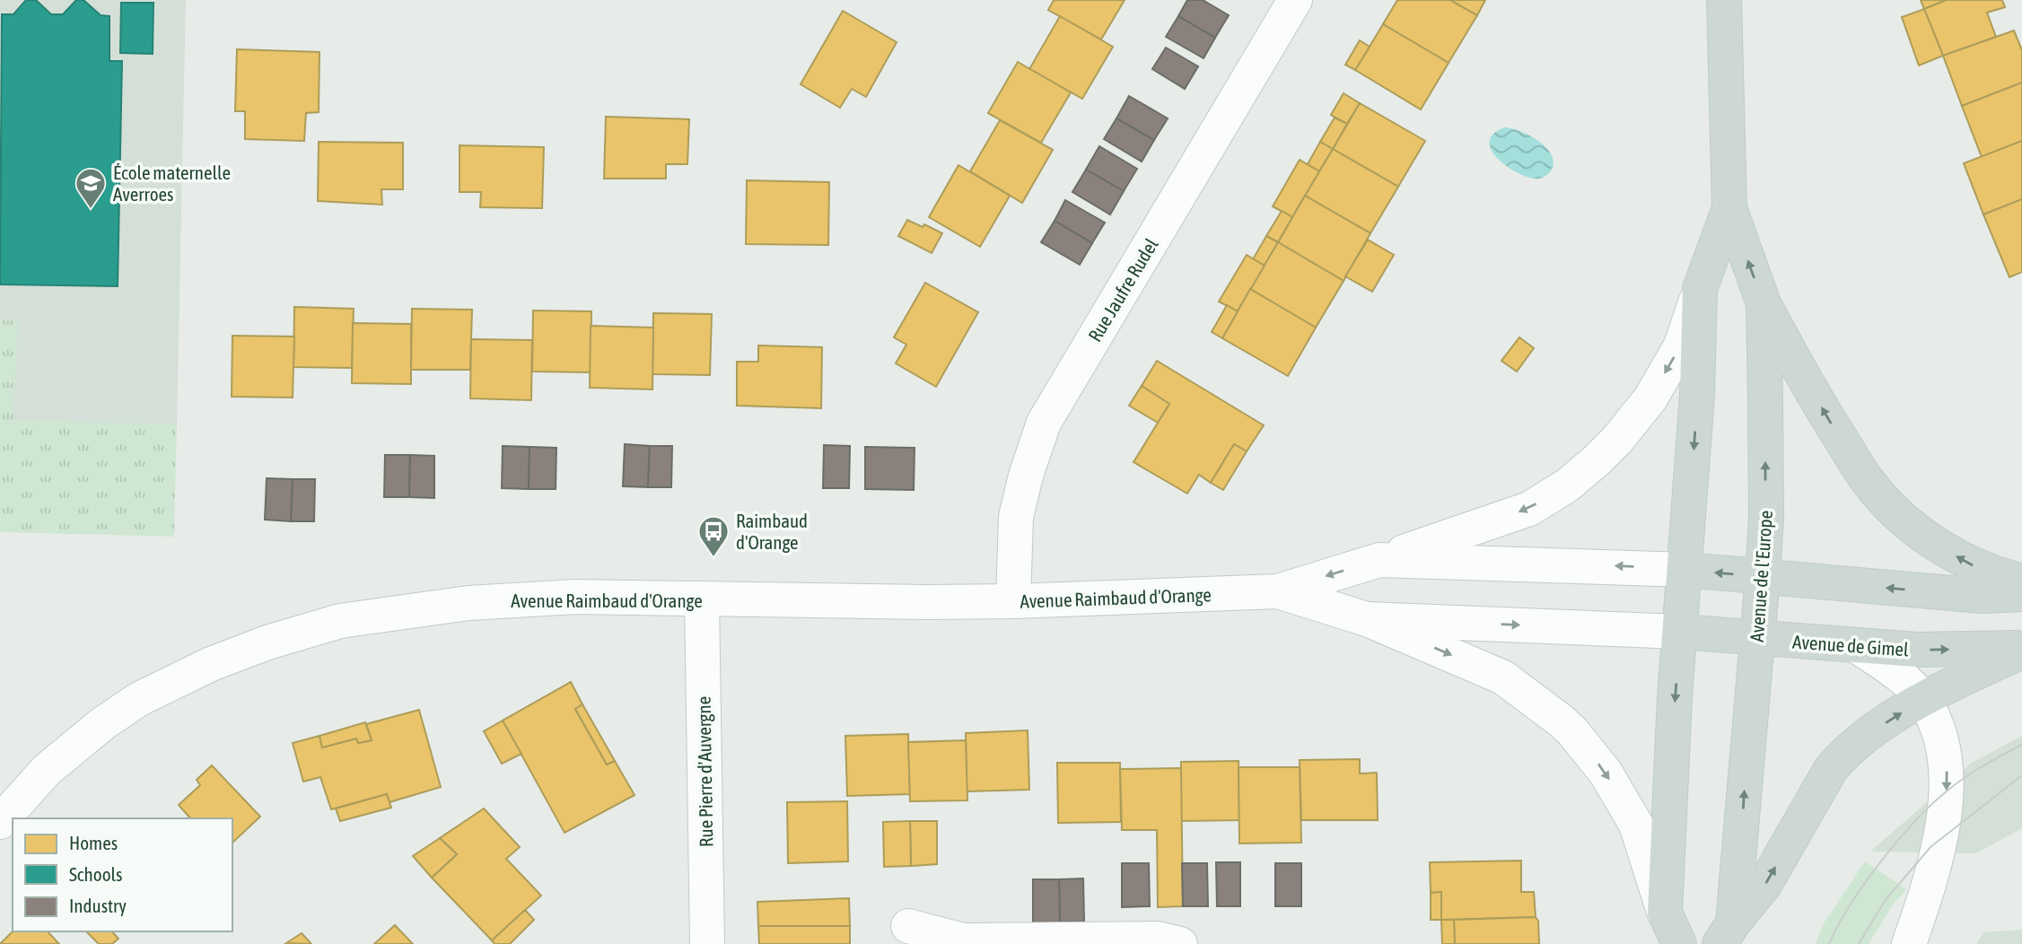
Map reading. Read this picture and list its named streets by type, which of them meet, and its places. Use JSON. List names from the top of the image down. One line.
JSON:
{"streets":{"main road":["Avenue de l'Europe","Avenue de Gimel"],"street":["Rue Jaufre Rudel","Avenue Raimbaud d'Orange","Rue Pierre d'Auvergne"]},"crossings":[["Rue Jaufre Rudel","Avenue Raimbaud d'Orange"],["Avenue de l'Europe","Avenue Raimbaud d'Orange"],["Avenue de l'Europe","Avenue de Gimel"],["Avenue Raimbaud d'Orange","Avenue de Gimel"],["Avenue Raimbaud d'Orange","Rue Pierre d'Auvergne"]],"places":{"school or university":["École maternelle Averroes"],"bus stop":["Raimbaud d'Orange"]},"legend":["Homes","Schools","Industry"]}
